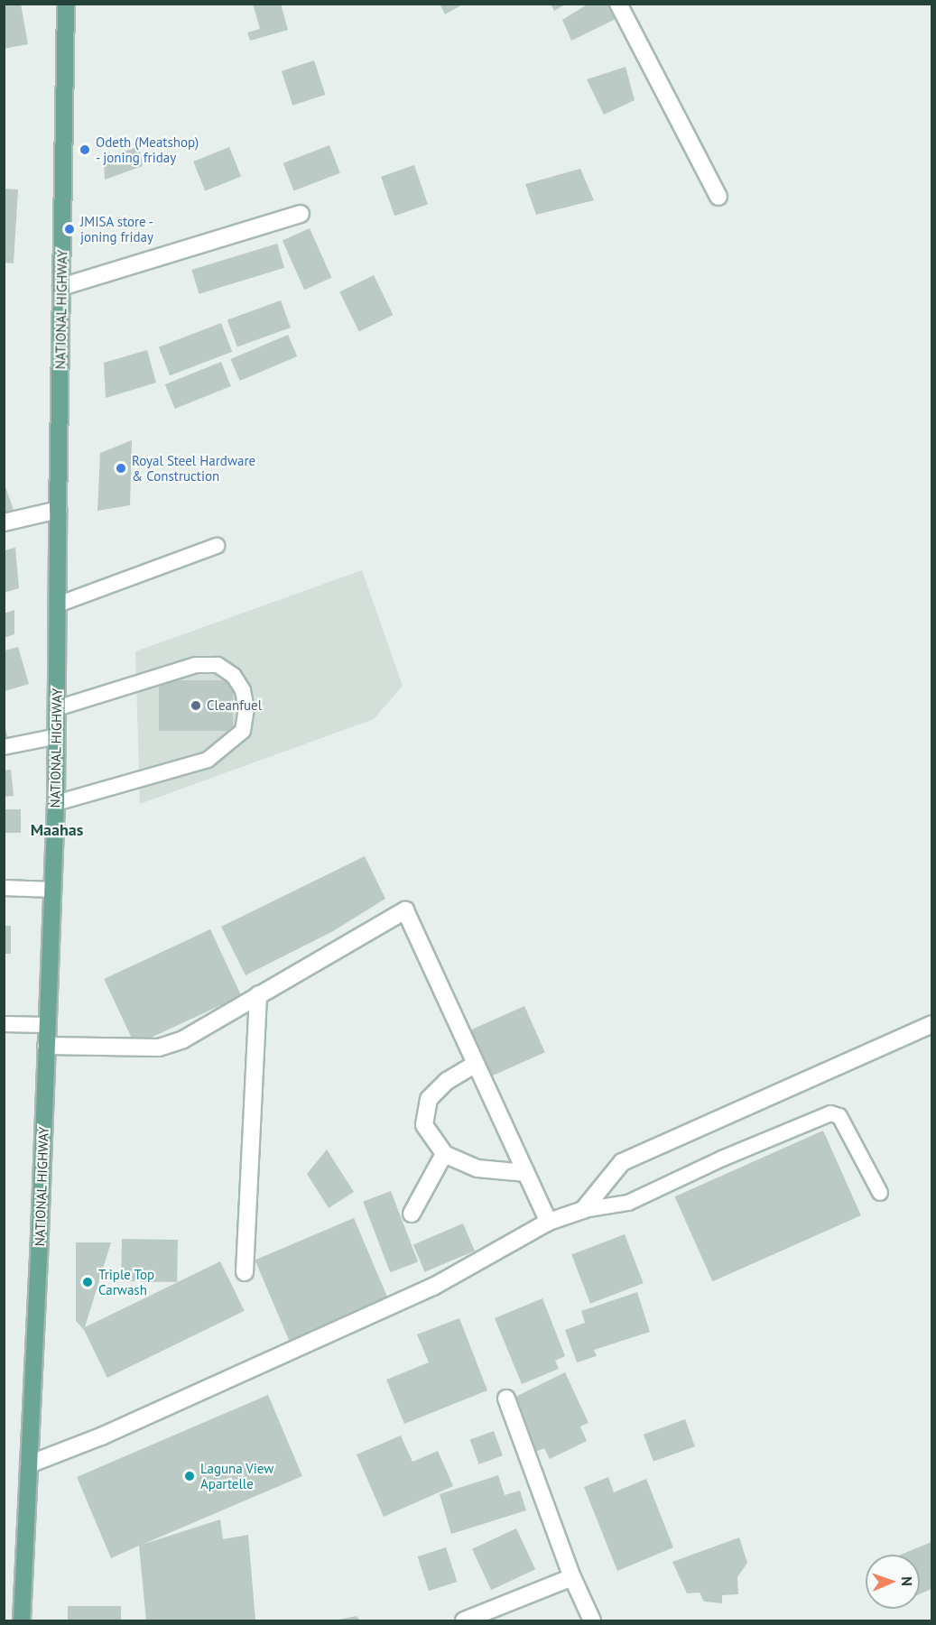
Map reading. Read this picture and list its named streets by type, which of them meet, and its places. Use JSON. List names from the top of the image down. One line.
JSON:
{"streets":{"main road":["NATIONAL HIGHWAY"]},"districts":["Maahas"],"places":["Odeth (Meatshop) - joning friday","JMISA store - joning friday","Royal Steel Hardware & Construction","Cleanfuel","Triple Top Carwash","Laguna View Apartelle"],"north":"right"}
